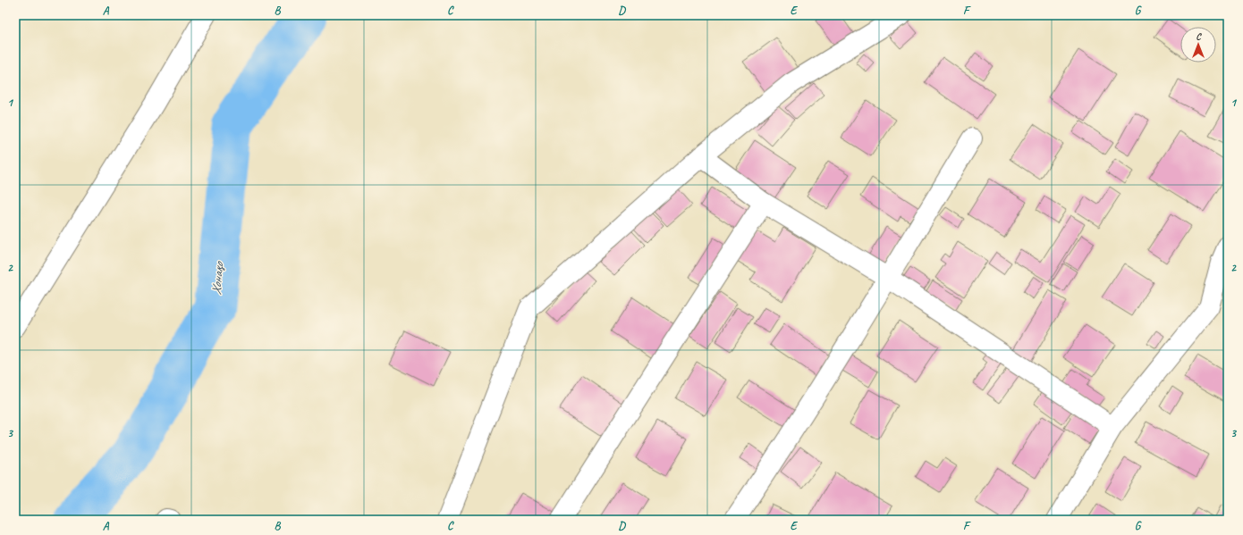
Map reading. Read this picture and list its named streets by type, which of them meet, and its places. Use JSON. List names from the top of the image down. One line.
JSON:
{"water":["Хонақо"],"north":"top","grid":{"columns":["A","B","C","D","E","F","G"],"rows":["1","2","3"]}}
